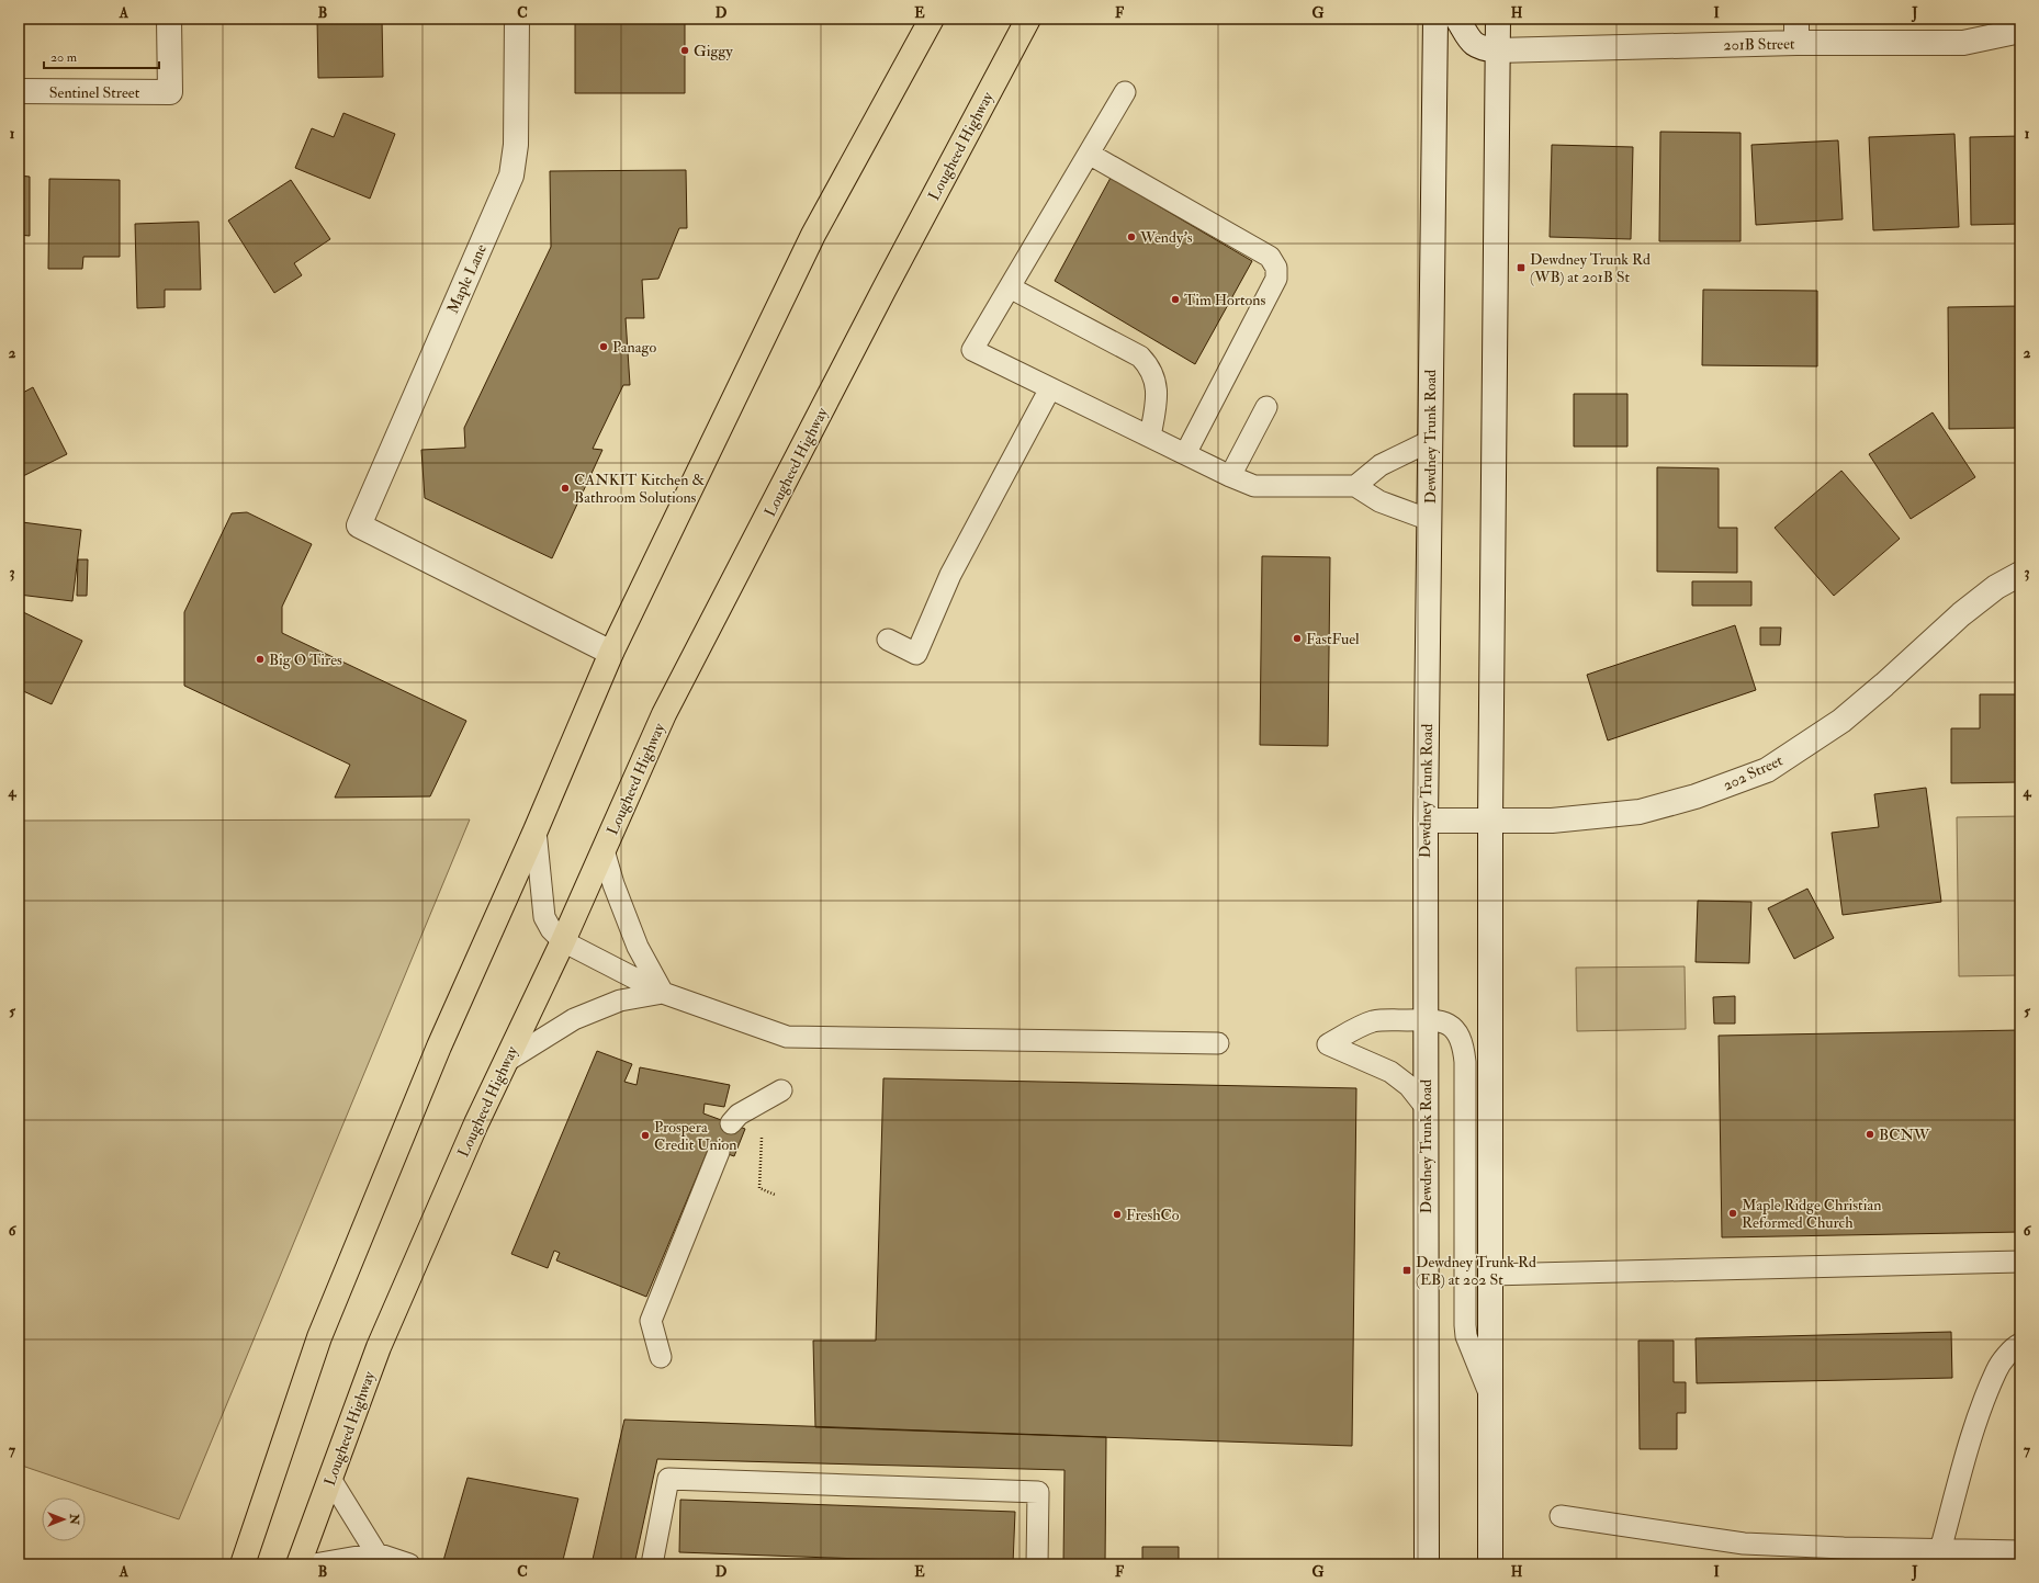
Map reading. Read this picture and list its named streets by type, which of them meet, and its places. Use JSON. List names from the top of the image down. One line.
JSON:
{"streets":{"highway":["Lougheed Highway"],"main road":["201B Street","Sentinel Street","Maple Lane","Dewdney Trunk Road","202 Street"]},"crossings":[["Dewdney Trunk Road","202 Street"]],"places":{"other":["Giggy","Wendy's","Tim Hortons","Panago","CANKIT Kitchen & Bathroom Solutions","FastFuel","Big O Tires","BCNW","Prospera Credit Union","Maple Ridge Christian Reformed Church","FreshCo"],"transit":["Dewdney Trunk Rd (WB) at 201B St","Dewdney Trunk Rd (EB) at 202 St"]},"scale_bar":"20 m","north":"right","grid":{"columns":["A","B","C","D","E","F","G","H","I","J"],"rows":["1","2","3","4","5","6","7"]}}
